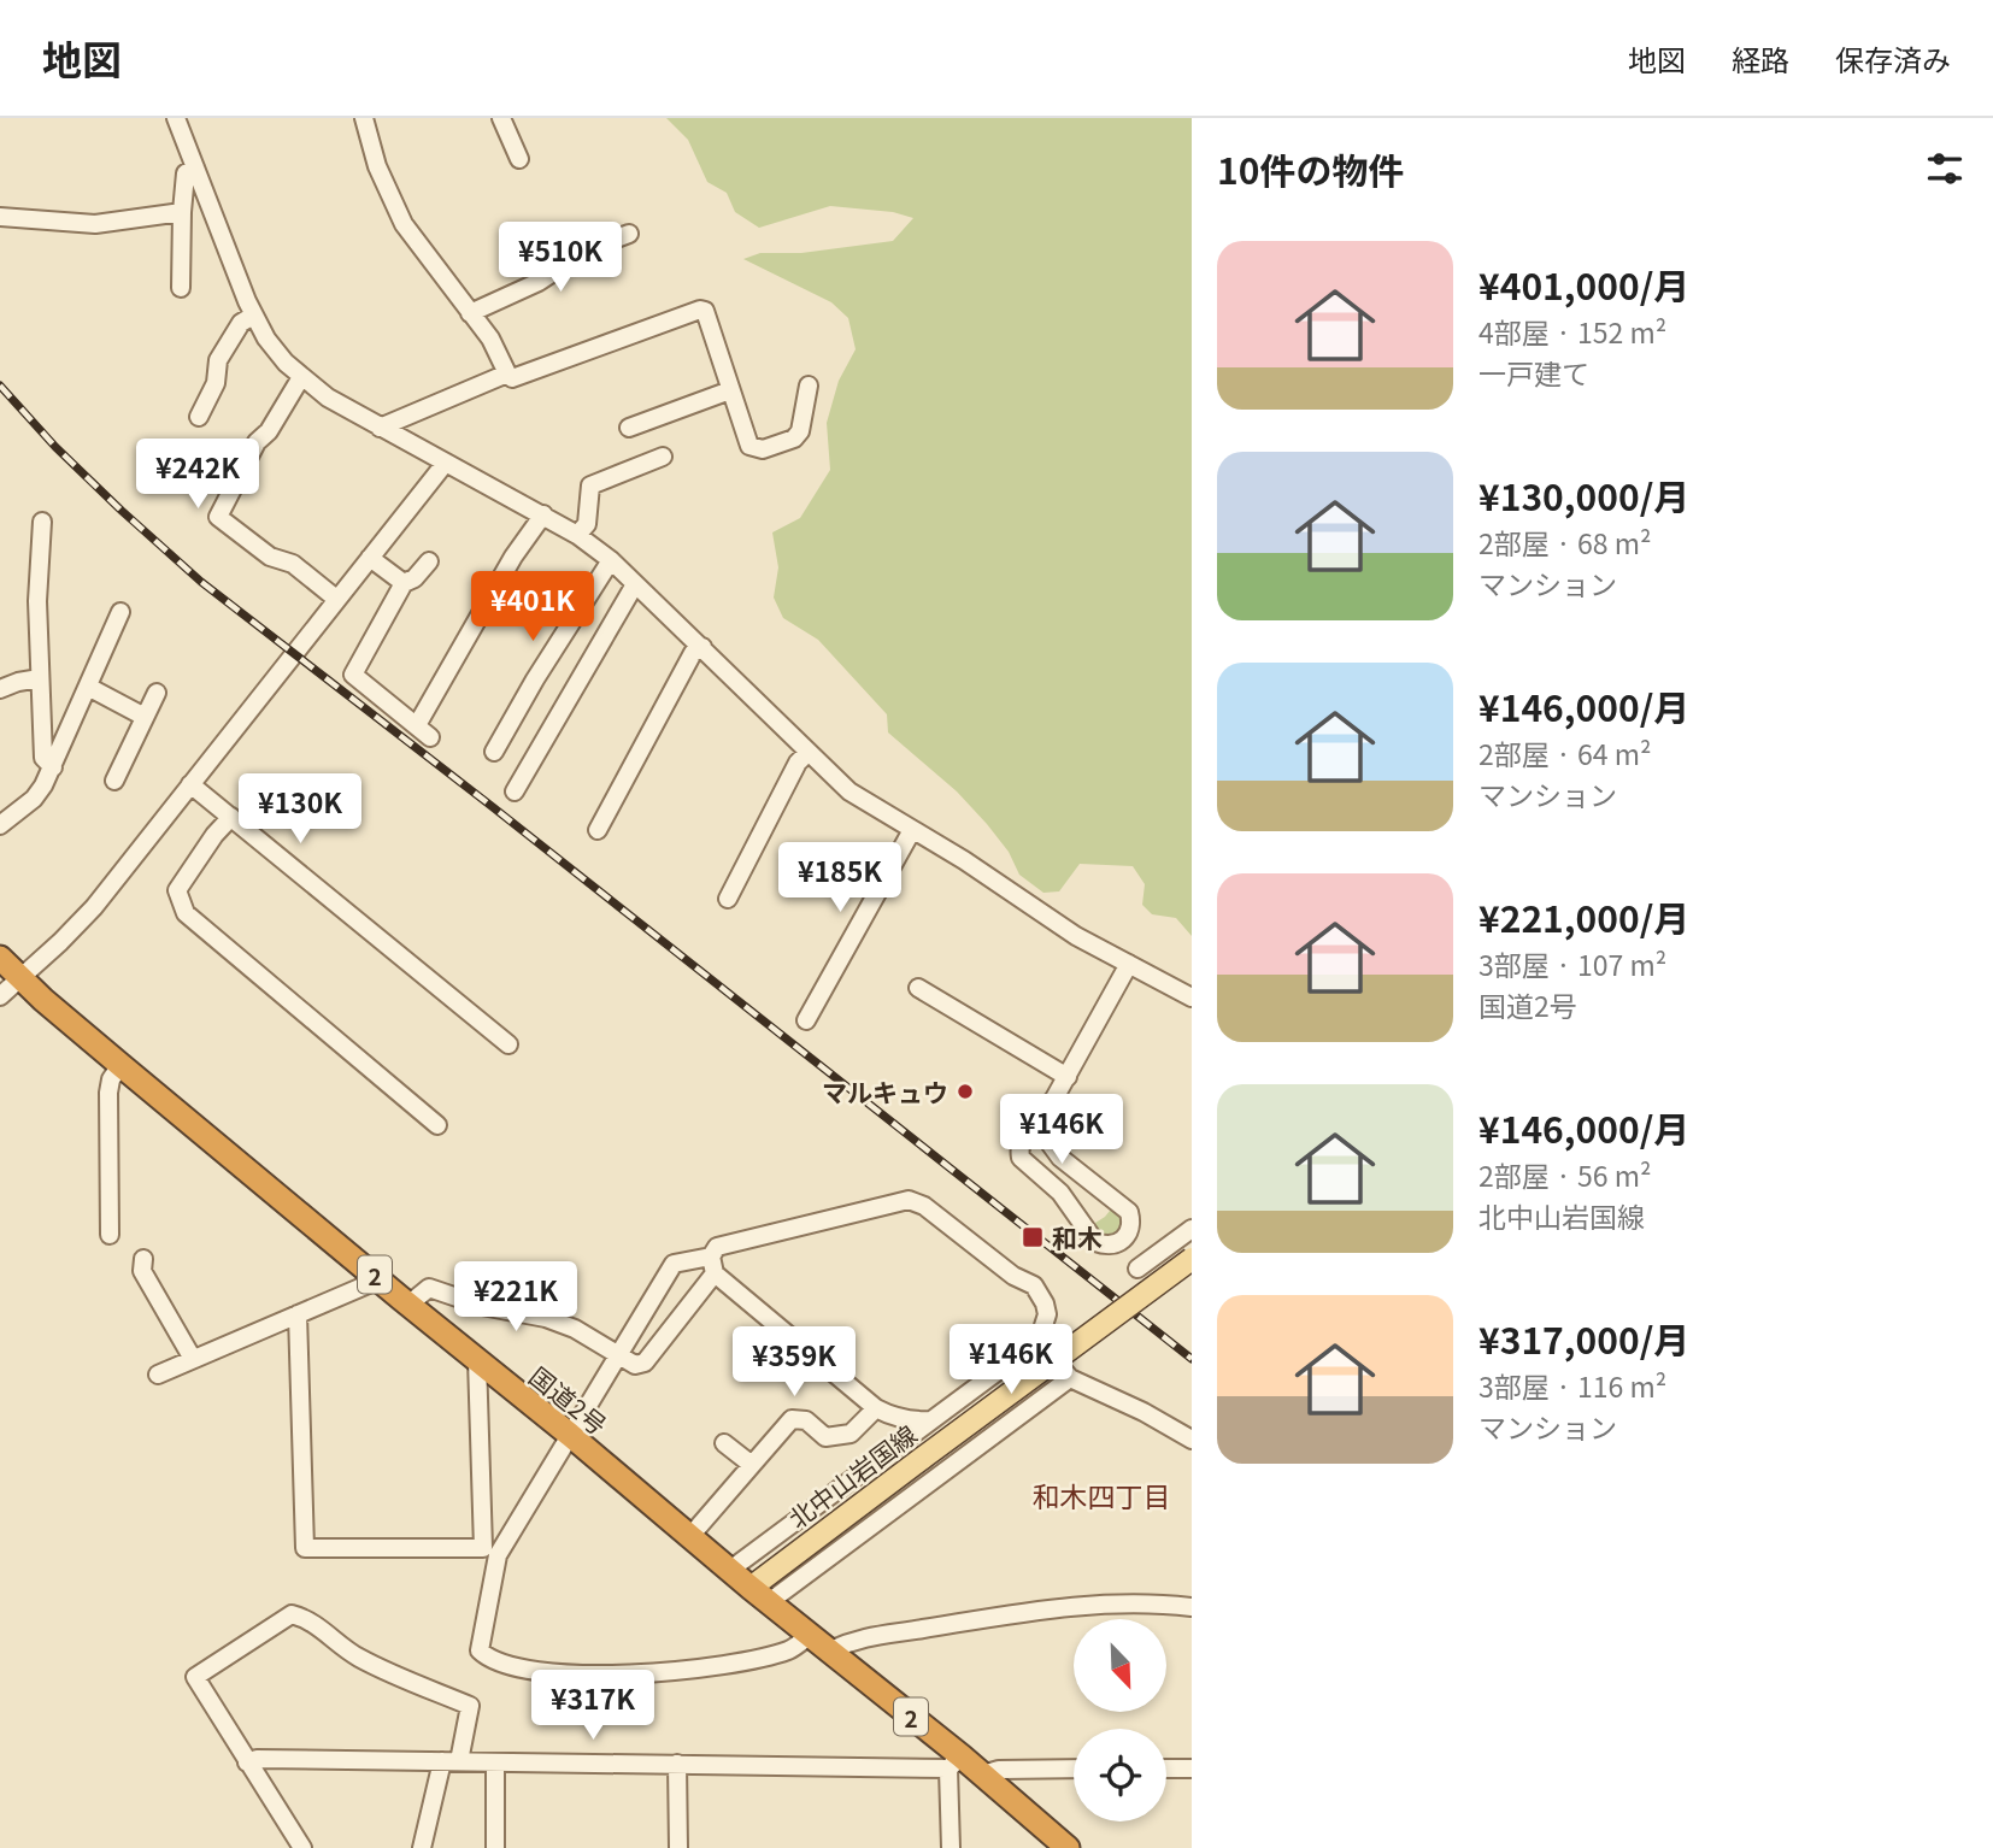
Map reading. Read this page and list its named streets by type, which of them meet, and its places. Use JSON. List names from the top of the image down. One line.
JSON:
{"streets":{"highway":["2","国道2号"],"main road":["北中山岩国線"]},"crossings":[["国道2号","北中山岩国線"]],"districts":["和木四丁目"],"places":{"other":["マルキュウ"],"transit":["和木"]},"north":"bottom right","page":{"header":"地図","nav":["地図","経路","保存済み"],"heading":"10件の物件","list":[{"name":"¥401,000/月","note":"4部屋 · 152 m² · 一戸建て"},{"name":"¥130,000/月","note":"2部屋 · 68 m² · マンション"},{"name":"¥146,000/月","note":"2部屋 · 64 m² · マンション"},{"name":"¥221,000/月","note":"3部屋 · 107 m² · 国道2号"},{"name":"¥146,000/月","note":"2部屋 · 56 m² · 北中山岩国線"},{"name":"¥317,000/月","note":"3部屋 · 116 m² · マンション"}],"price":["¥510K","¥242K","¥401K","¥130K","¥185K","¥146K","¥221K","¥146K","¥359K","¥317K"]}}
